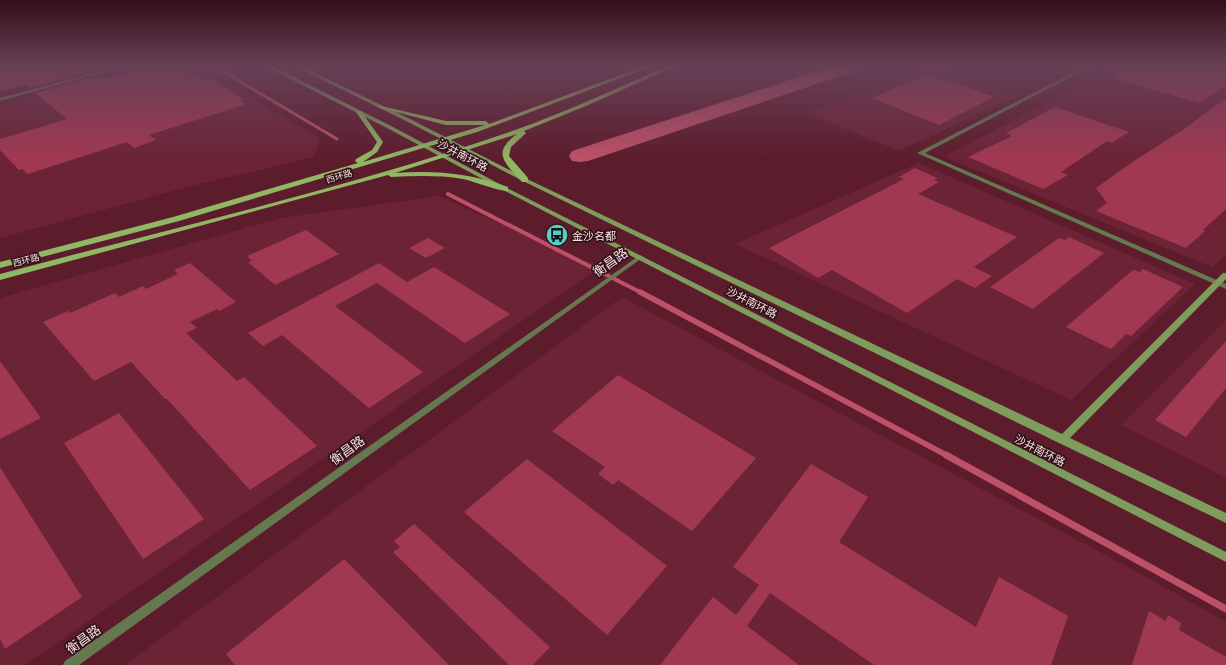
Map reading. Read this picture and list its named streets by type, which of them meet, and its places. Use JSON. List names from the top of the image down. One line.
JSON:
{"streets":{"main road":["沙井南环路","西环路"],"street":["衡昌路"]},"crossings":[["沙井南环路","西环路"],["沙井南环路","衡昌路"]],"places":{"bus stop":["金沙名都"]}}
